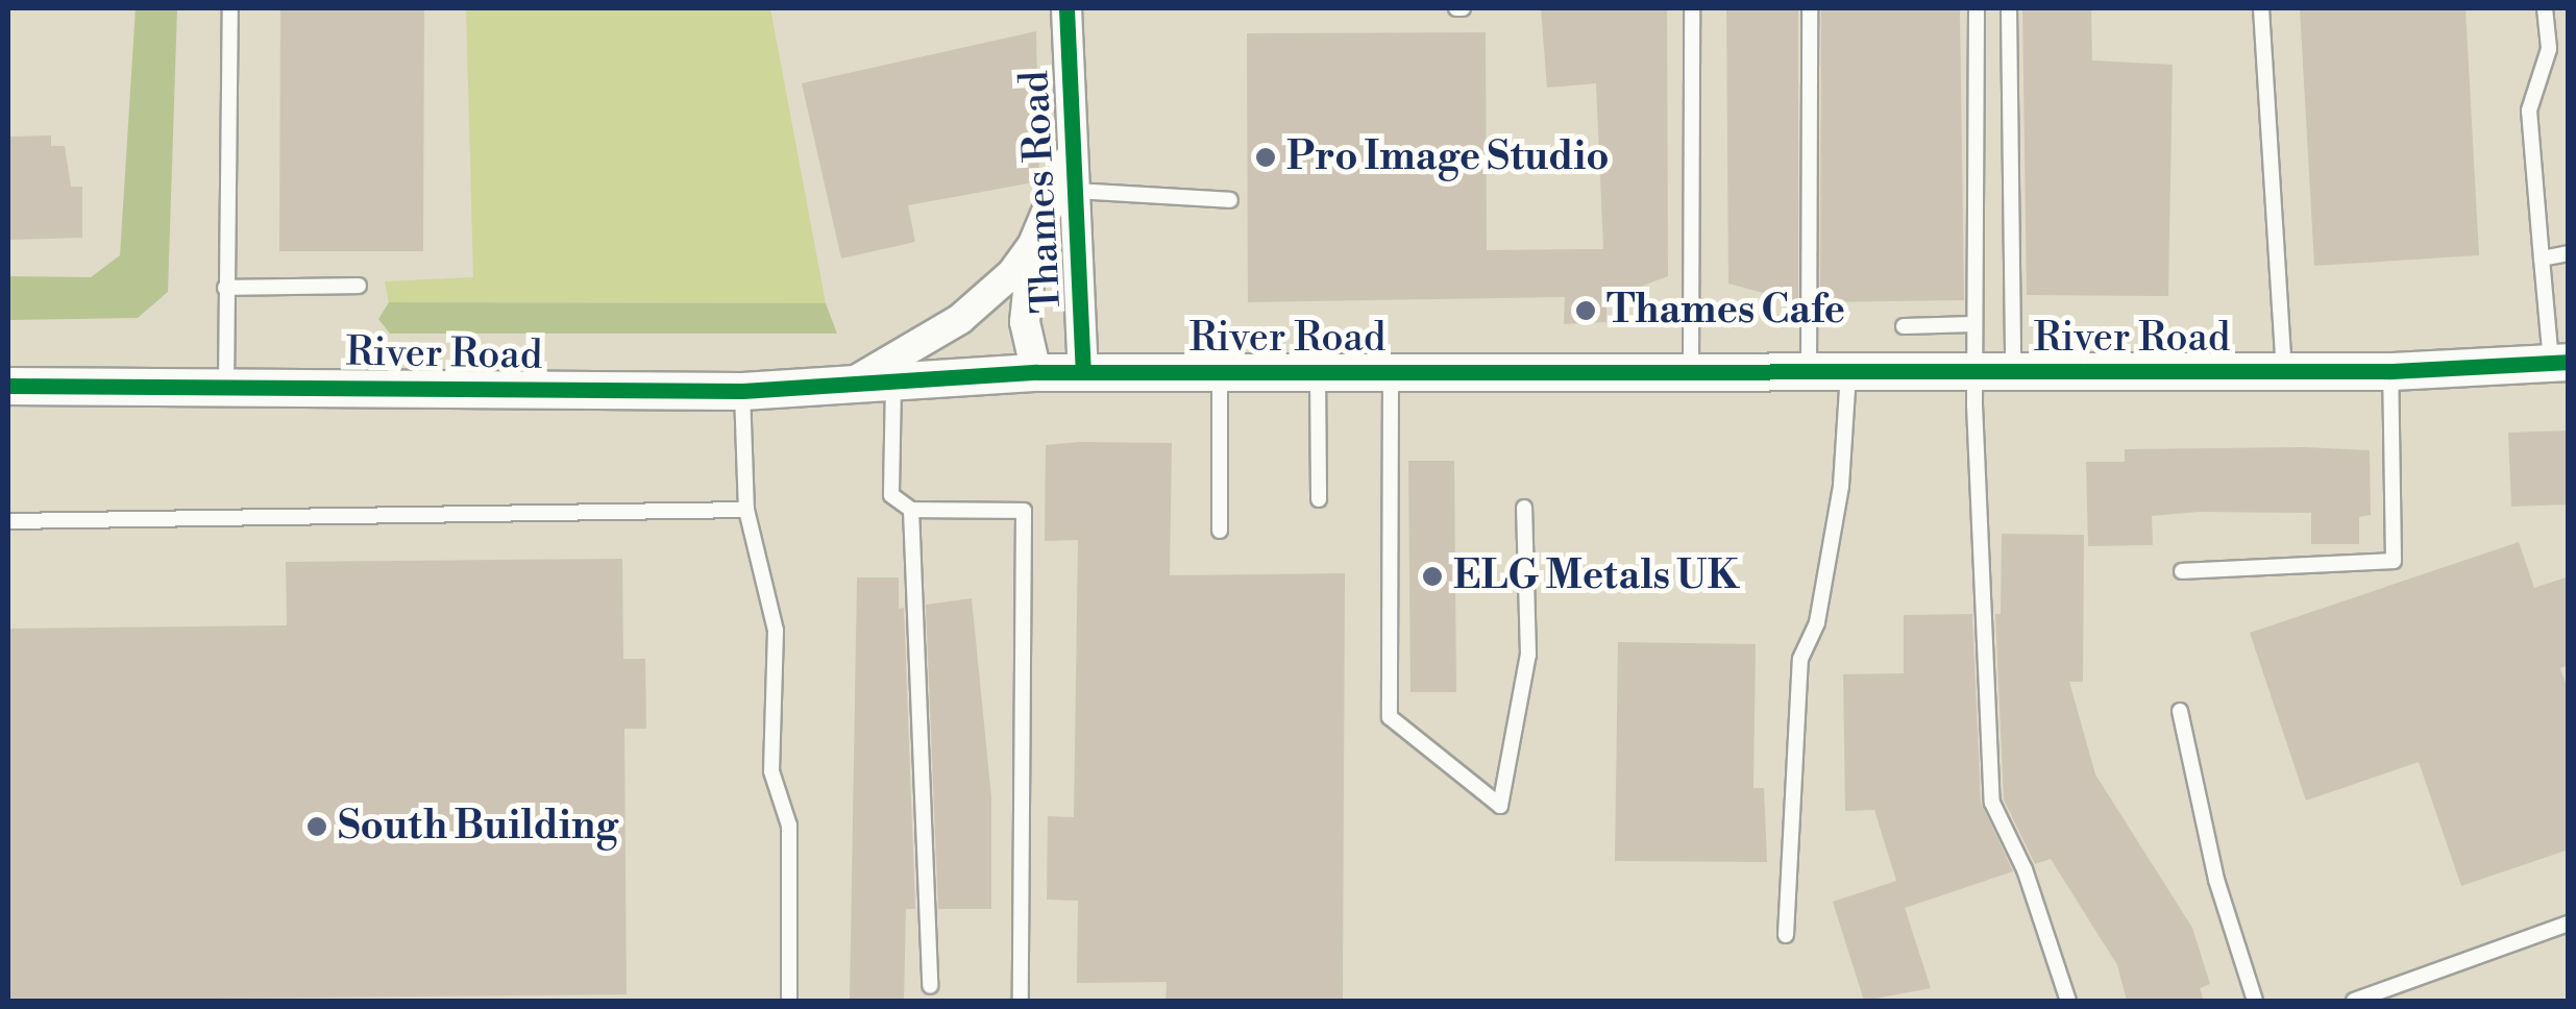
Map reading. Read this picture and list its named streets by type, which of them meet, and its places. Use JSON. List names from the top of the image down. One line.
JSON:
{"streets":{"street":["Thames Road","River Road"]},"crossings":[["Thames Road","River Road"]],"places":["Pro Image Studio","Thames Cafe","ELG Metals UK","South Building"]}
